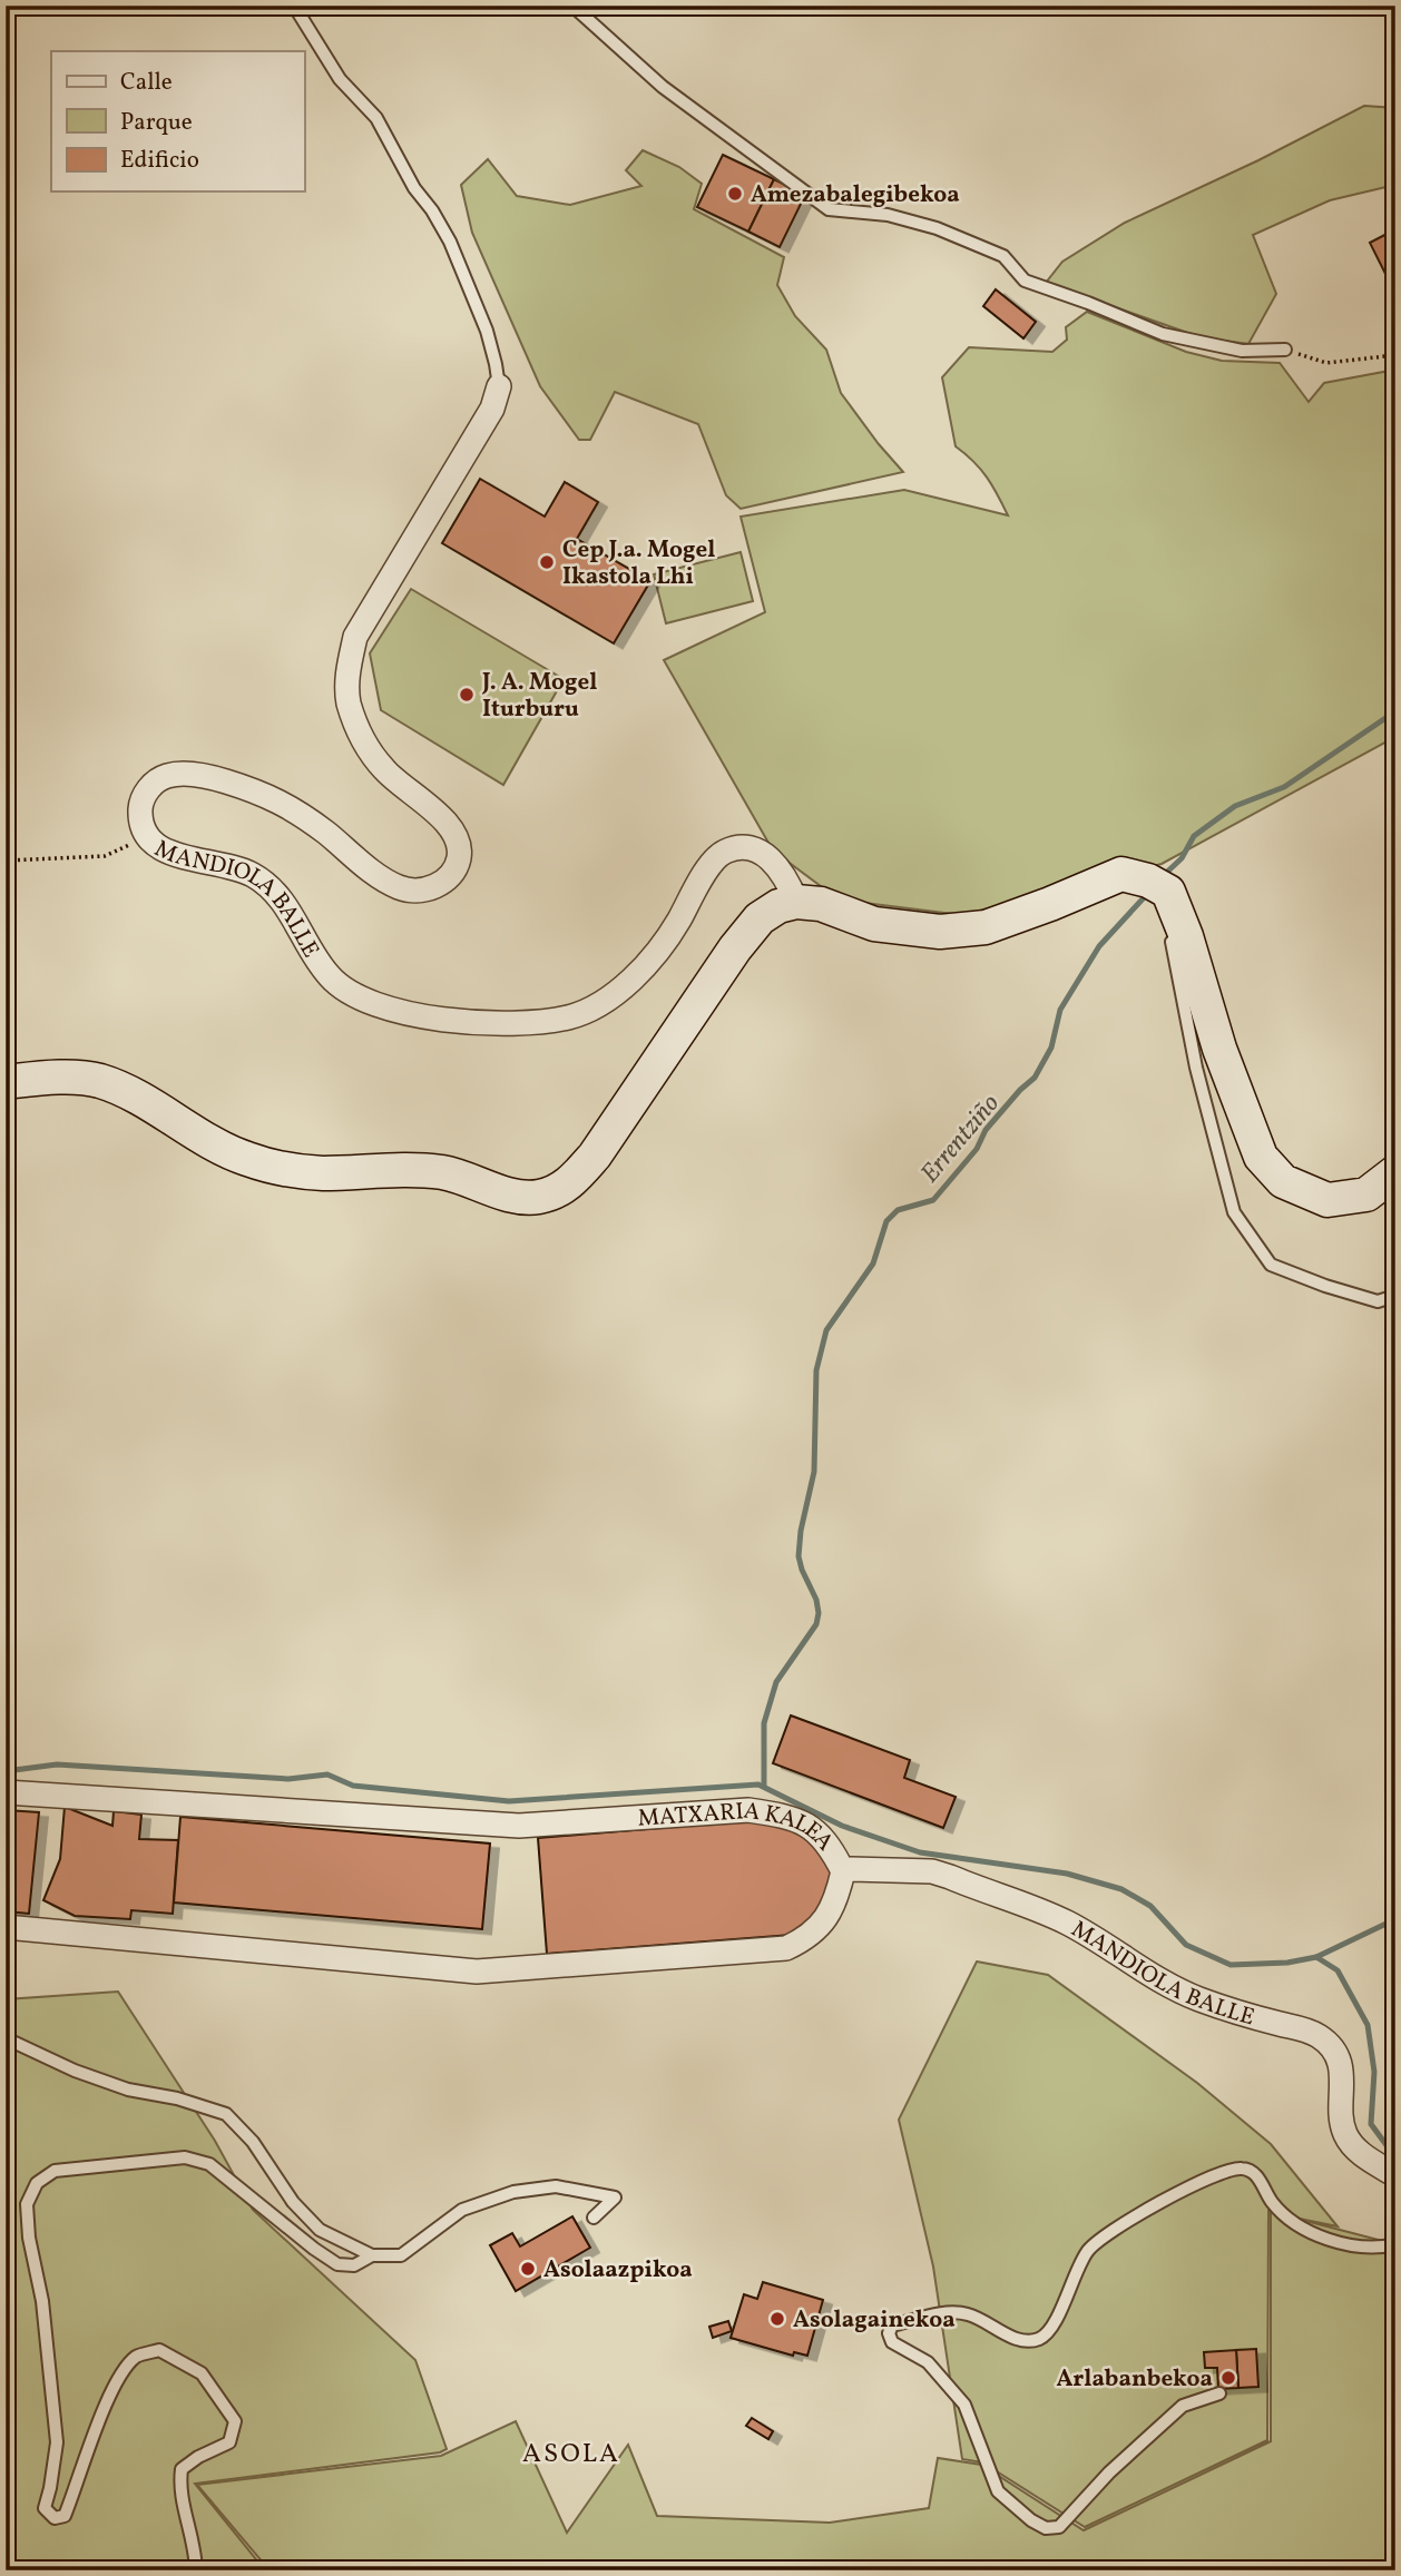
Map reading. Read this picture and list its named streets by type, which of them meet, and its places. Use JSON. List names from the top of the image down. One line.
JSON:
{"streets":{"street":["MANDIOLA BALLE","MATXARIA KALEA"]},"crossings":[["MANDIOLA BALLE","MATXARIA KALEA"]],"districts":["ASOLA"],"water":["Errentziño"],"places":["Amezabalegibekoa","Cep J.a. Mogel Ikastola Lhi","J. A. Mogel Iturburu","Asolaazpikoa","Asolagainekoa","Arlabanbekoa"],"legend":["Calle","Parque","Edificio"]}
